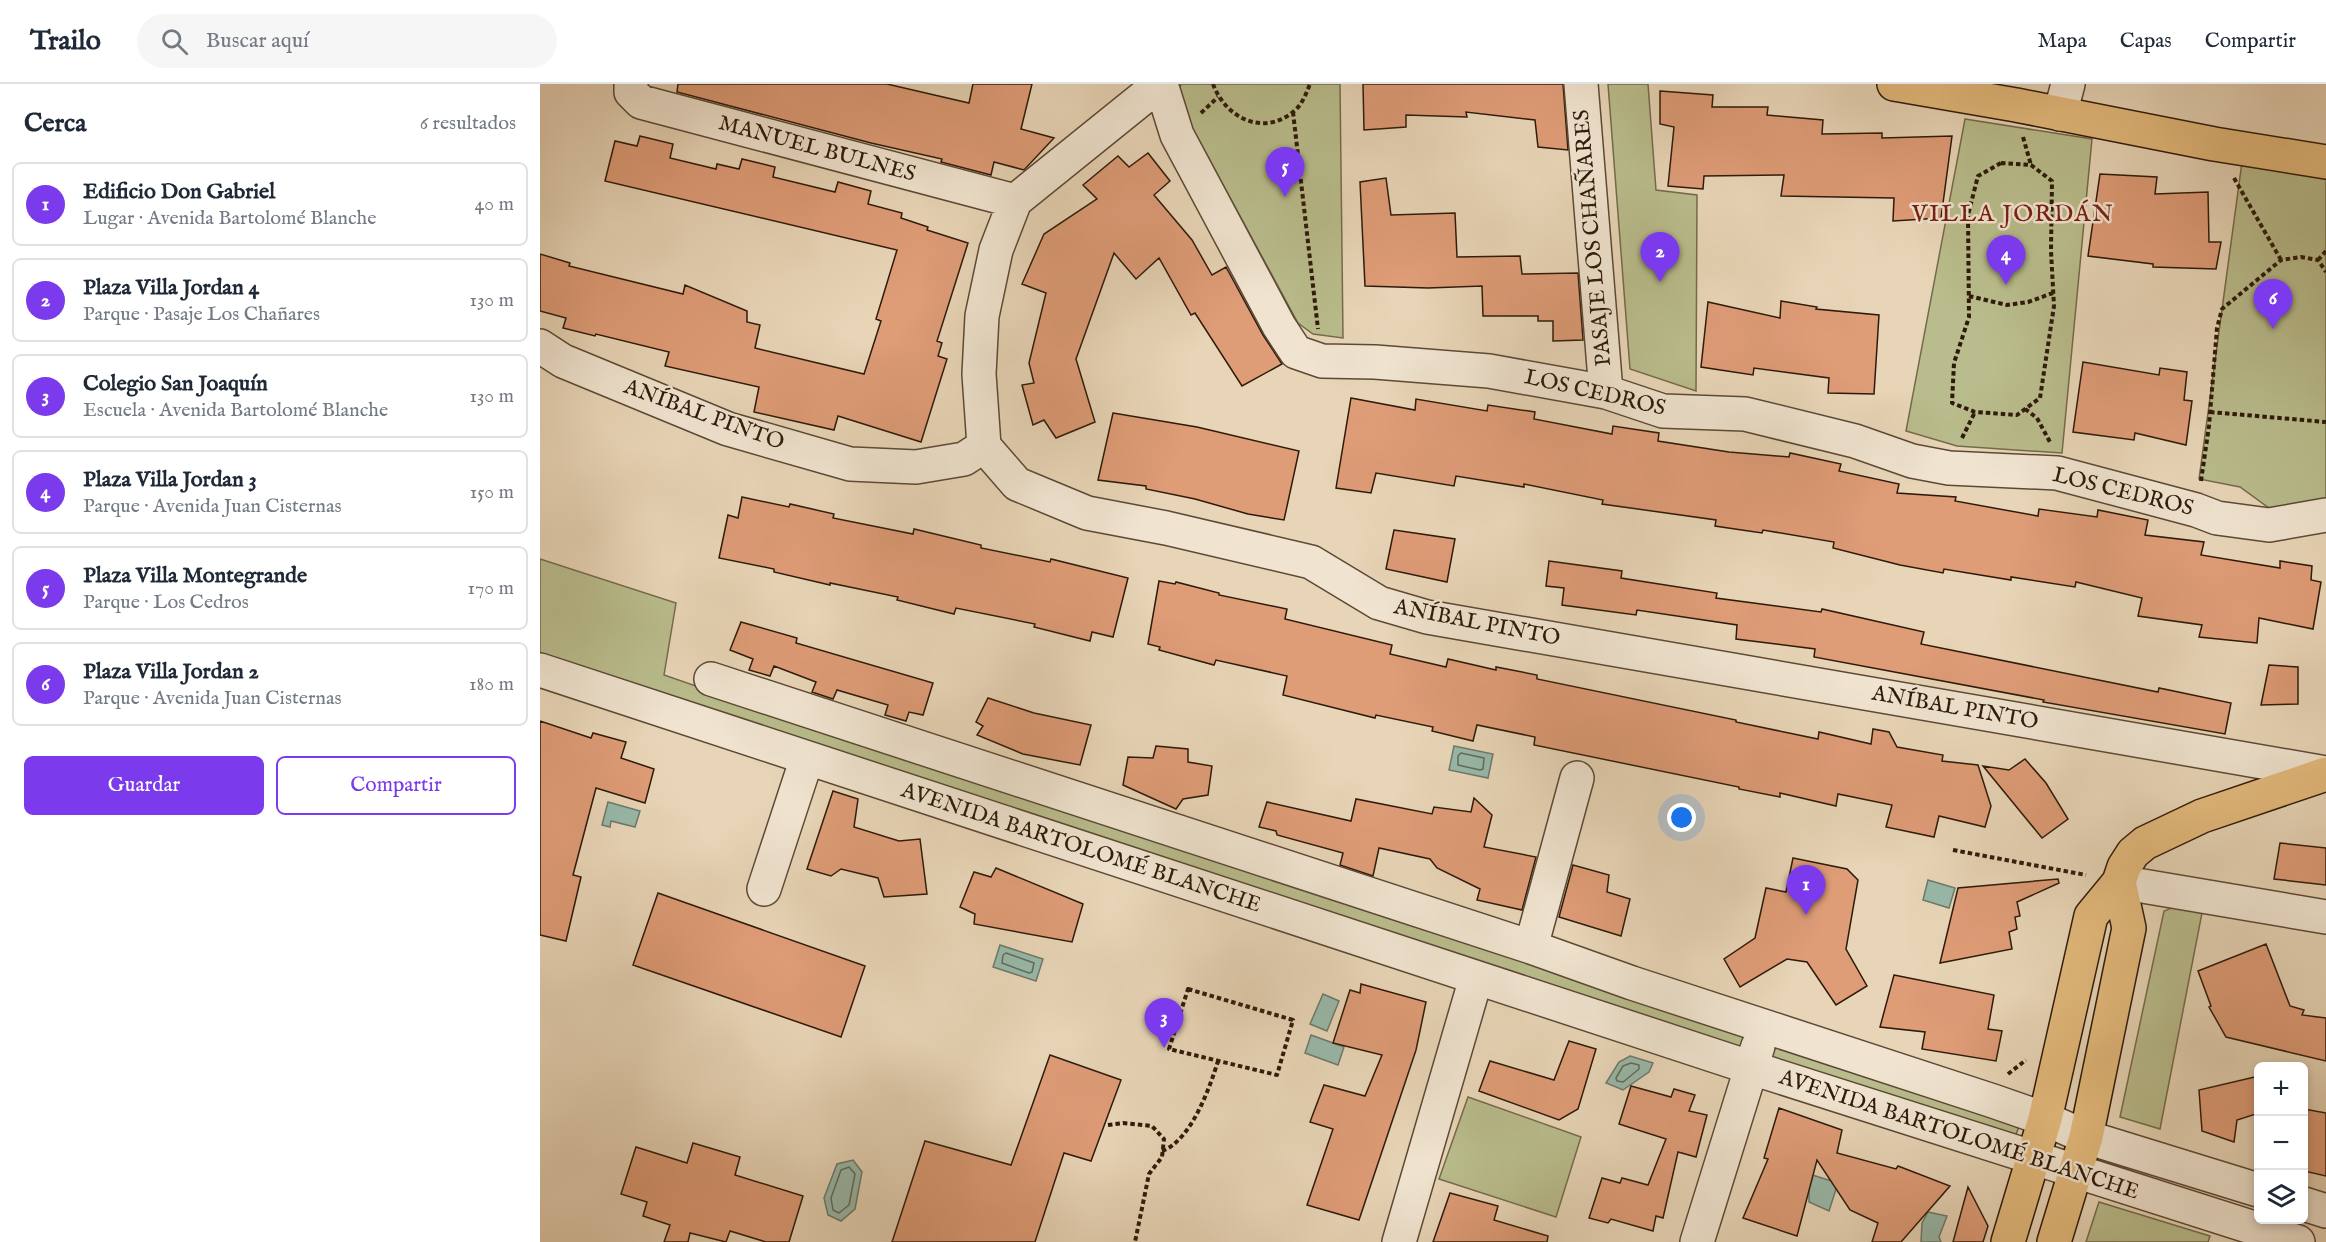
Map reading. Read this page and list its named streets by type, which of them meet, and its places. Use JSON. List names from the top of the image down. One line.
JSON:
{"streets":{"street":["MANUEL BULNES","PASAJE LOS CHAÑARES","LOS CEDROS","ANÍBAL PINTO","AVENIDA BARTOLOMÉ BLANCHE"]},"crossings":[["PASAJE LOS CHAÑARES","LOS CEDROS"]],"districts":["VILLA JORDÁN"],"page":{"header":"Trailo","search":"Buscar aquí","nav":["Mapa","Capas","Compartir"],"heading":["Cerca","6 resultados"],"pins":["5","2","4","6","1","3"],"list":[{"mark":"1","name":"Edificio Don Gabriel","note":"Lugar · Avenida Bartolomé Blanche","value":"40 m"},{"mark":"2","name":"Plaza Villa Jordan 4","note":"Parque · Pasaje Los Chañares","value":"130 m"},{"mark":"3","name":"Colegio San Joaquín","note":"Escuela · Avenida Bartolomé Blanche","value":"130 m"},{"mark":"4","name":"Plaza Villa Jordan 3","note":"Parque · Avenida Juan Cisternas","value":"150 m"},{"mark":"5","name":"Plaza Villa Montegrande","note":"Parque · Los Cedros","value":"170 m"},{"mark":"6","name":"Plaza Villa Jordan 2","note":"Parque · Avenida Juan Cisternas","value":"180 m"}],"buttons":["Guardar","Compartir"],"map_buttons":["+","−"]}}
